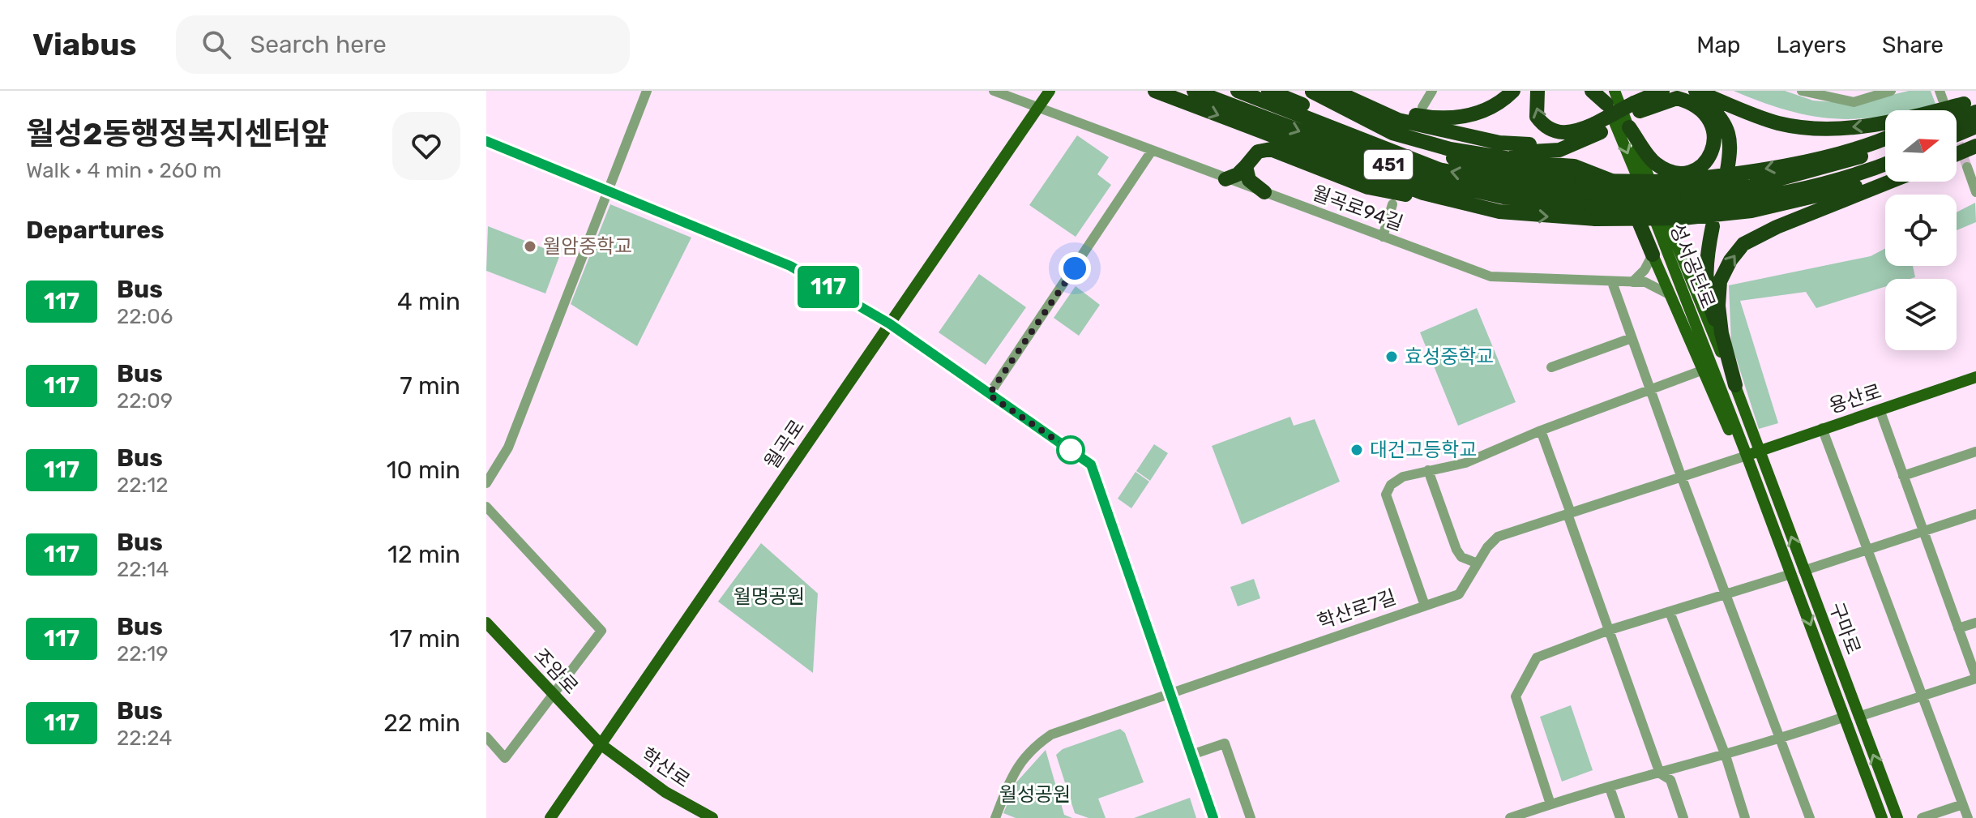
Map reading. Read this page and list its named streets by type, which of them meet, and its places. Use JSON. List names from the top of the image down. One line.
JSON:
{"streets":{"highway":["451"],"main road":["성서공단로","용산로","월곡로","구마로","조암로","학산로"],"street":["월곡로94길","학산로7길"]},"crossings":[["월곡로94길","월곡로"],["성서공단로","용산로"],["성서공단로","학산로7길"],["성서공단로","구마로"],["용산로","학산로7길"],["용산로","구마로"],["월곡로","조암로"],["월곡로","학산로"],["학산로7길","구마로"],["조암로","학산로"]],"parks":["월명공원","월성공원"],"places":["월암중학교","효성중학교","대건고등학교"],"lines":["bus line 117"],"north":"right","page":{"header":"Viabus","search":"Search here","nav":["Map","Layers","Share"],"heading":[["월성2동행정복지센터앞","Walk · 4 min · 260 m"],"Departures"],"on_map":"117","list":[{"mark":"117","name":"Bus","note":"22:06","value":"4 min"},{"mark":"117","name":"Bus","note":"22:09","value":"7 min"},{"mark":"117","name":"Bus","note":"22:12","value":"10 min"},{"mark":"117","name":"Bus","note":"22:14","value":"12 min"},{"mark":"117","name":"Bus","note":"22:19","value":"17 min"},{"mark":"117","name":"Bus","note":"22:24","value":"22 min"}]}}
